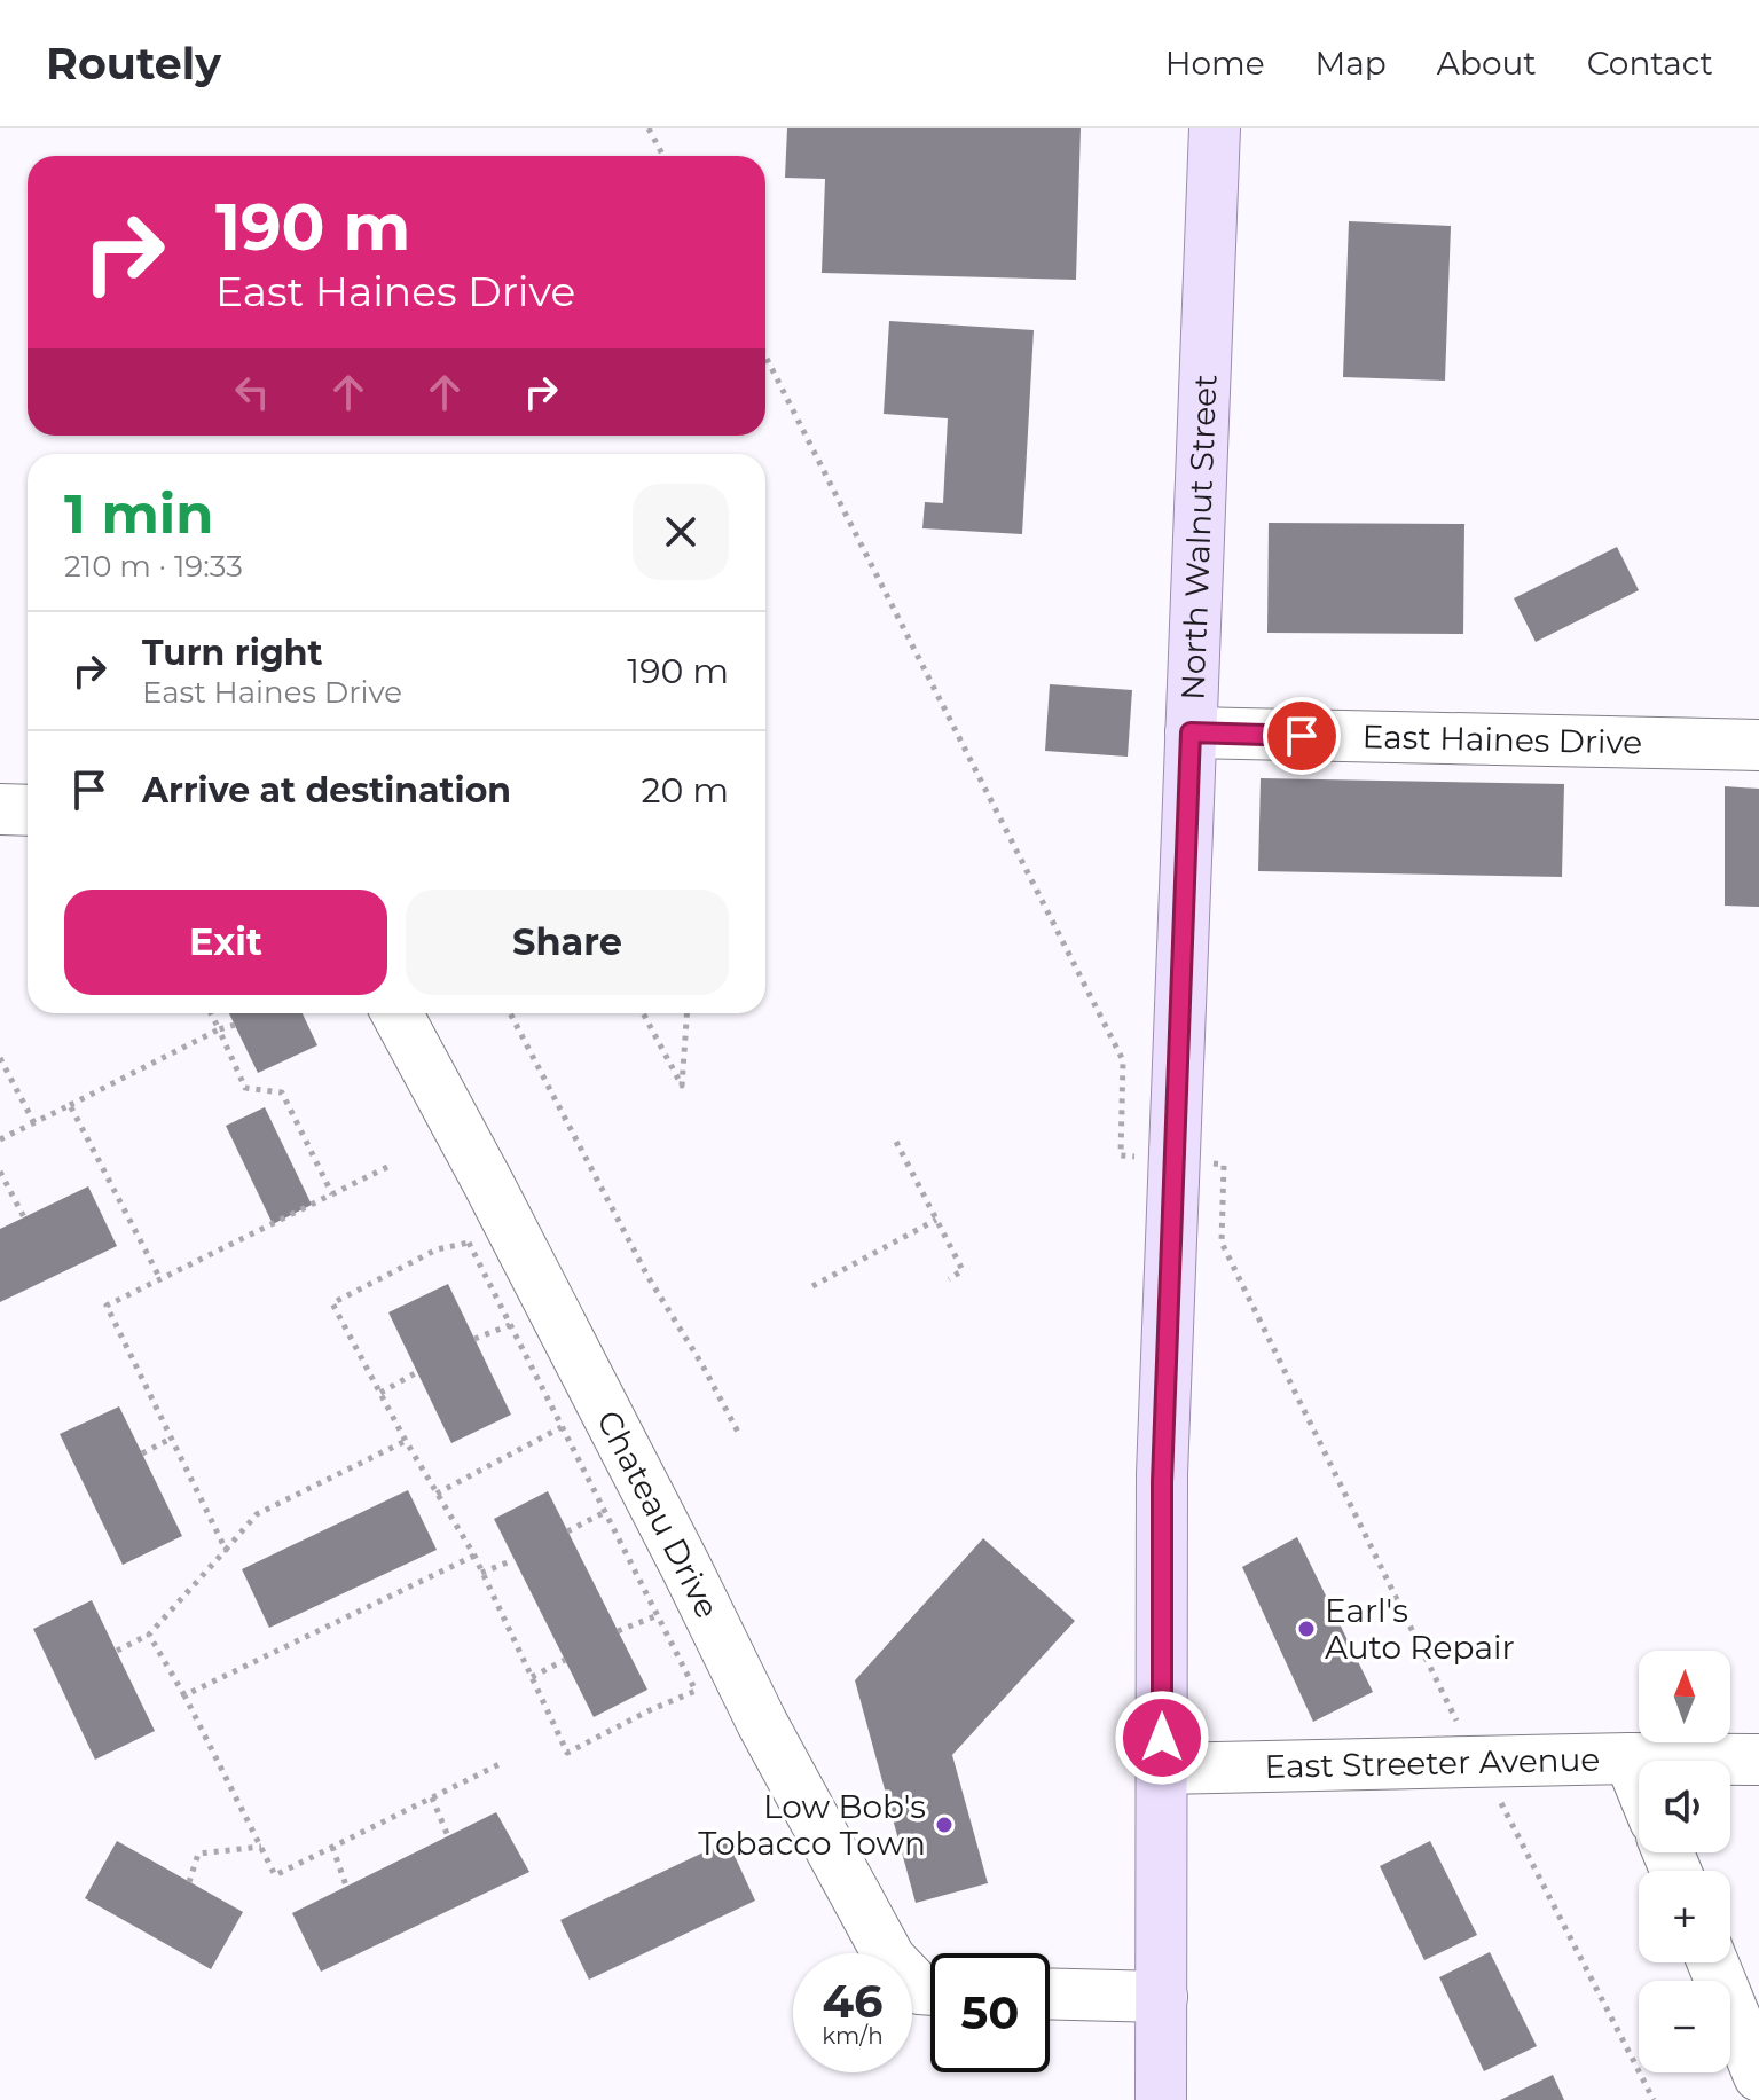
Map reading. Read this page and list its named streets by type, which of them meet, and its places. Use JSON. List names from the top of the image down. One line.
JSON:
{"streets":{"main road":["North Walnut Street"],"street":["East Haines Drive","Chateau Drive","East Streeter Avenue"]},"crossings":[["North Walnut Street","East Haines Drive"],["North Walnut Street","East Streeter Avenue"]],"places":["Earl's Auto Repair","Low Bob's Tobacco Town"],"north":"top","page":{"header":"Routely","nav":["Home","Map","About","Contact"],"turn":["190 m","East Haines Drive"],"heading":["1 min","210 m · 19:33"],"list":[{"name":"Turn right","note":"East Haines Drive","value":"190 m"},{"name":"Arrive at destination","value":"20 m"}],"buttons":["Exit","Share"],"map_buttons":["+","−"],"speed":"46 km/h","limit":"50"}}
